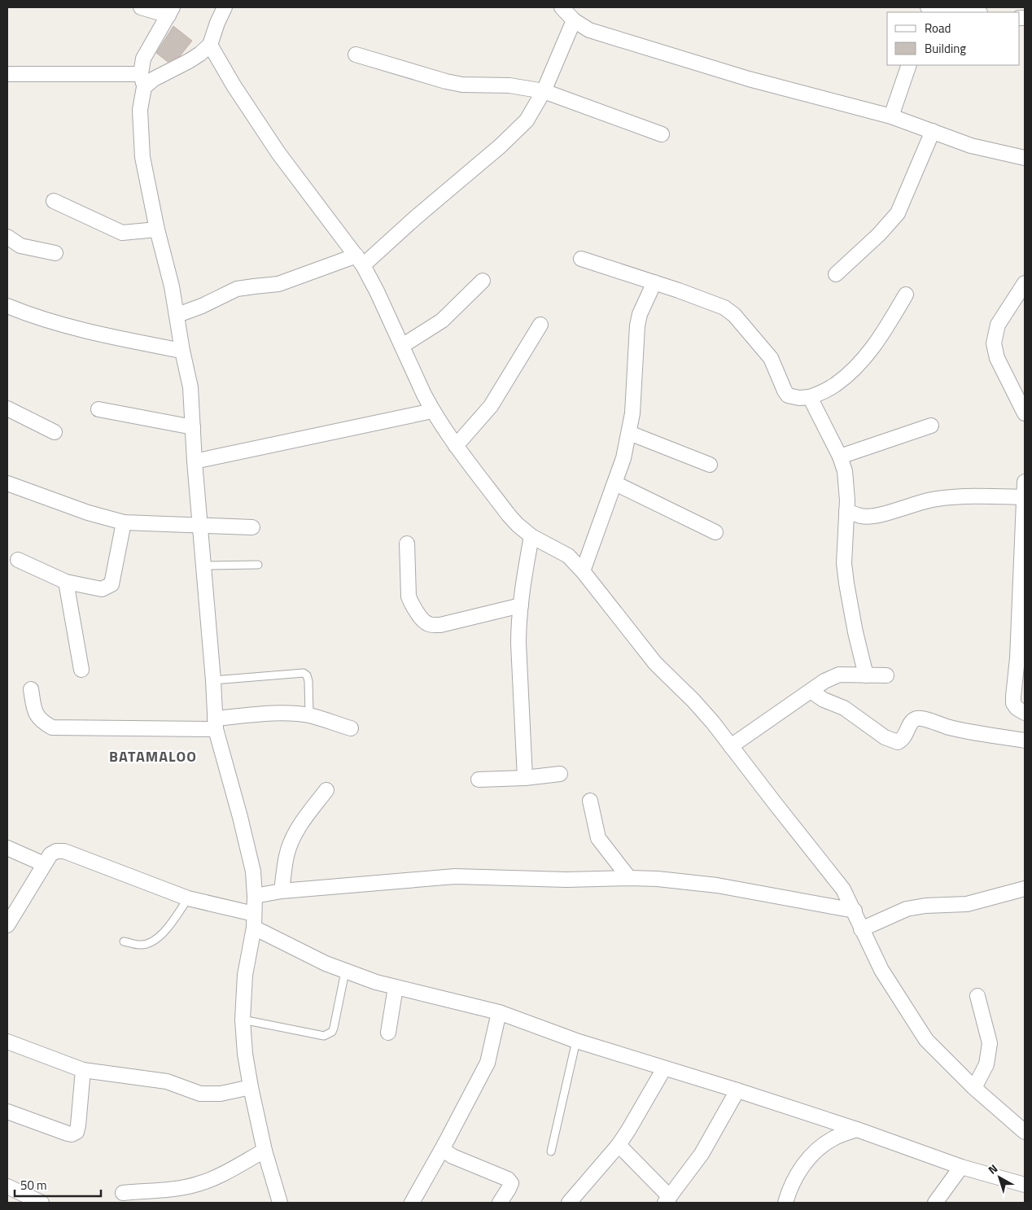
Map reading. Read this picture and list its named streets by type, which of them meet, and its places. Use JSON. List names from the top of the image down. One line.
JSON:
{"districts":["BATAMALOO"],"legend":["Road","Building"],"scale_bar":"50 m","north":"top left"}
